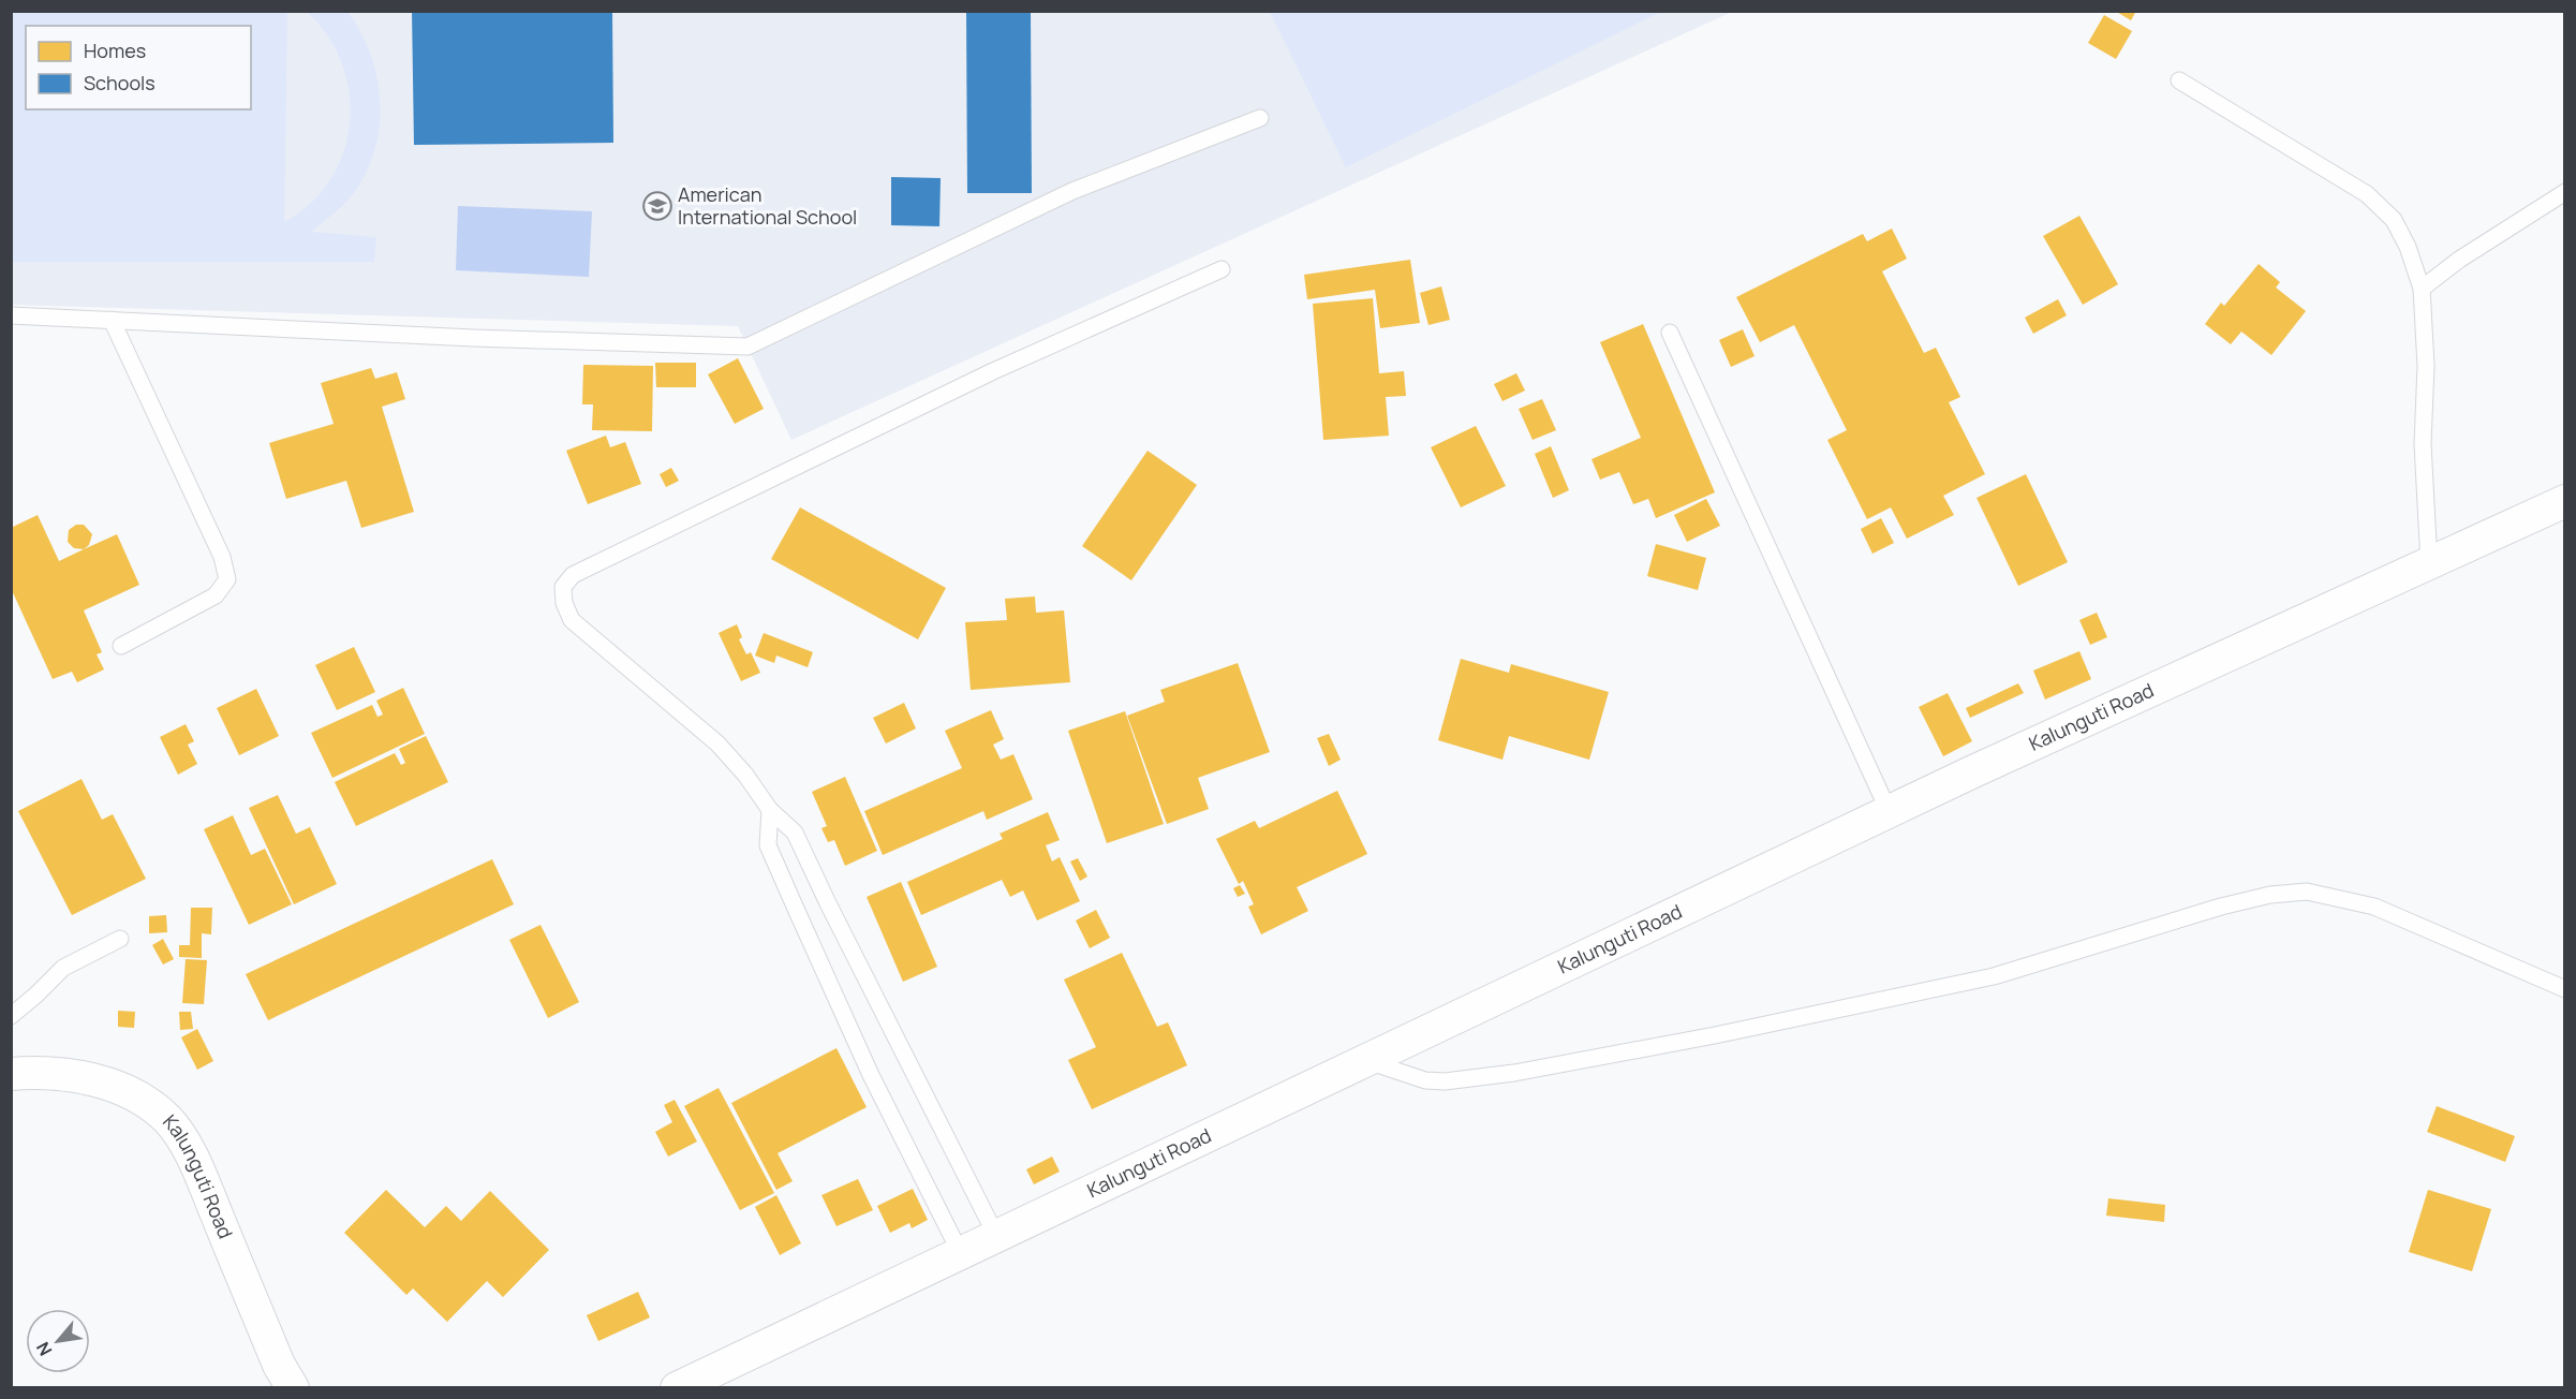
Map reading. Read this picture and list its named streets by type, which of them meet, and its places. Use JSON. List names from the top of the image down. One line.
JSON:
{"streets":{"street":["Kalunguti Road"]},"places":{"school or university":["American International School"]},"legend":["Homes","Schools"],"north":"bottom left"}
